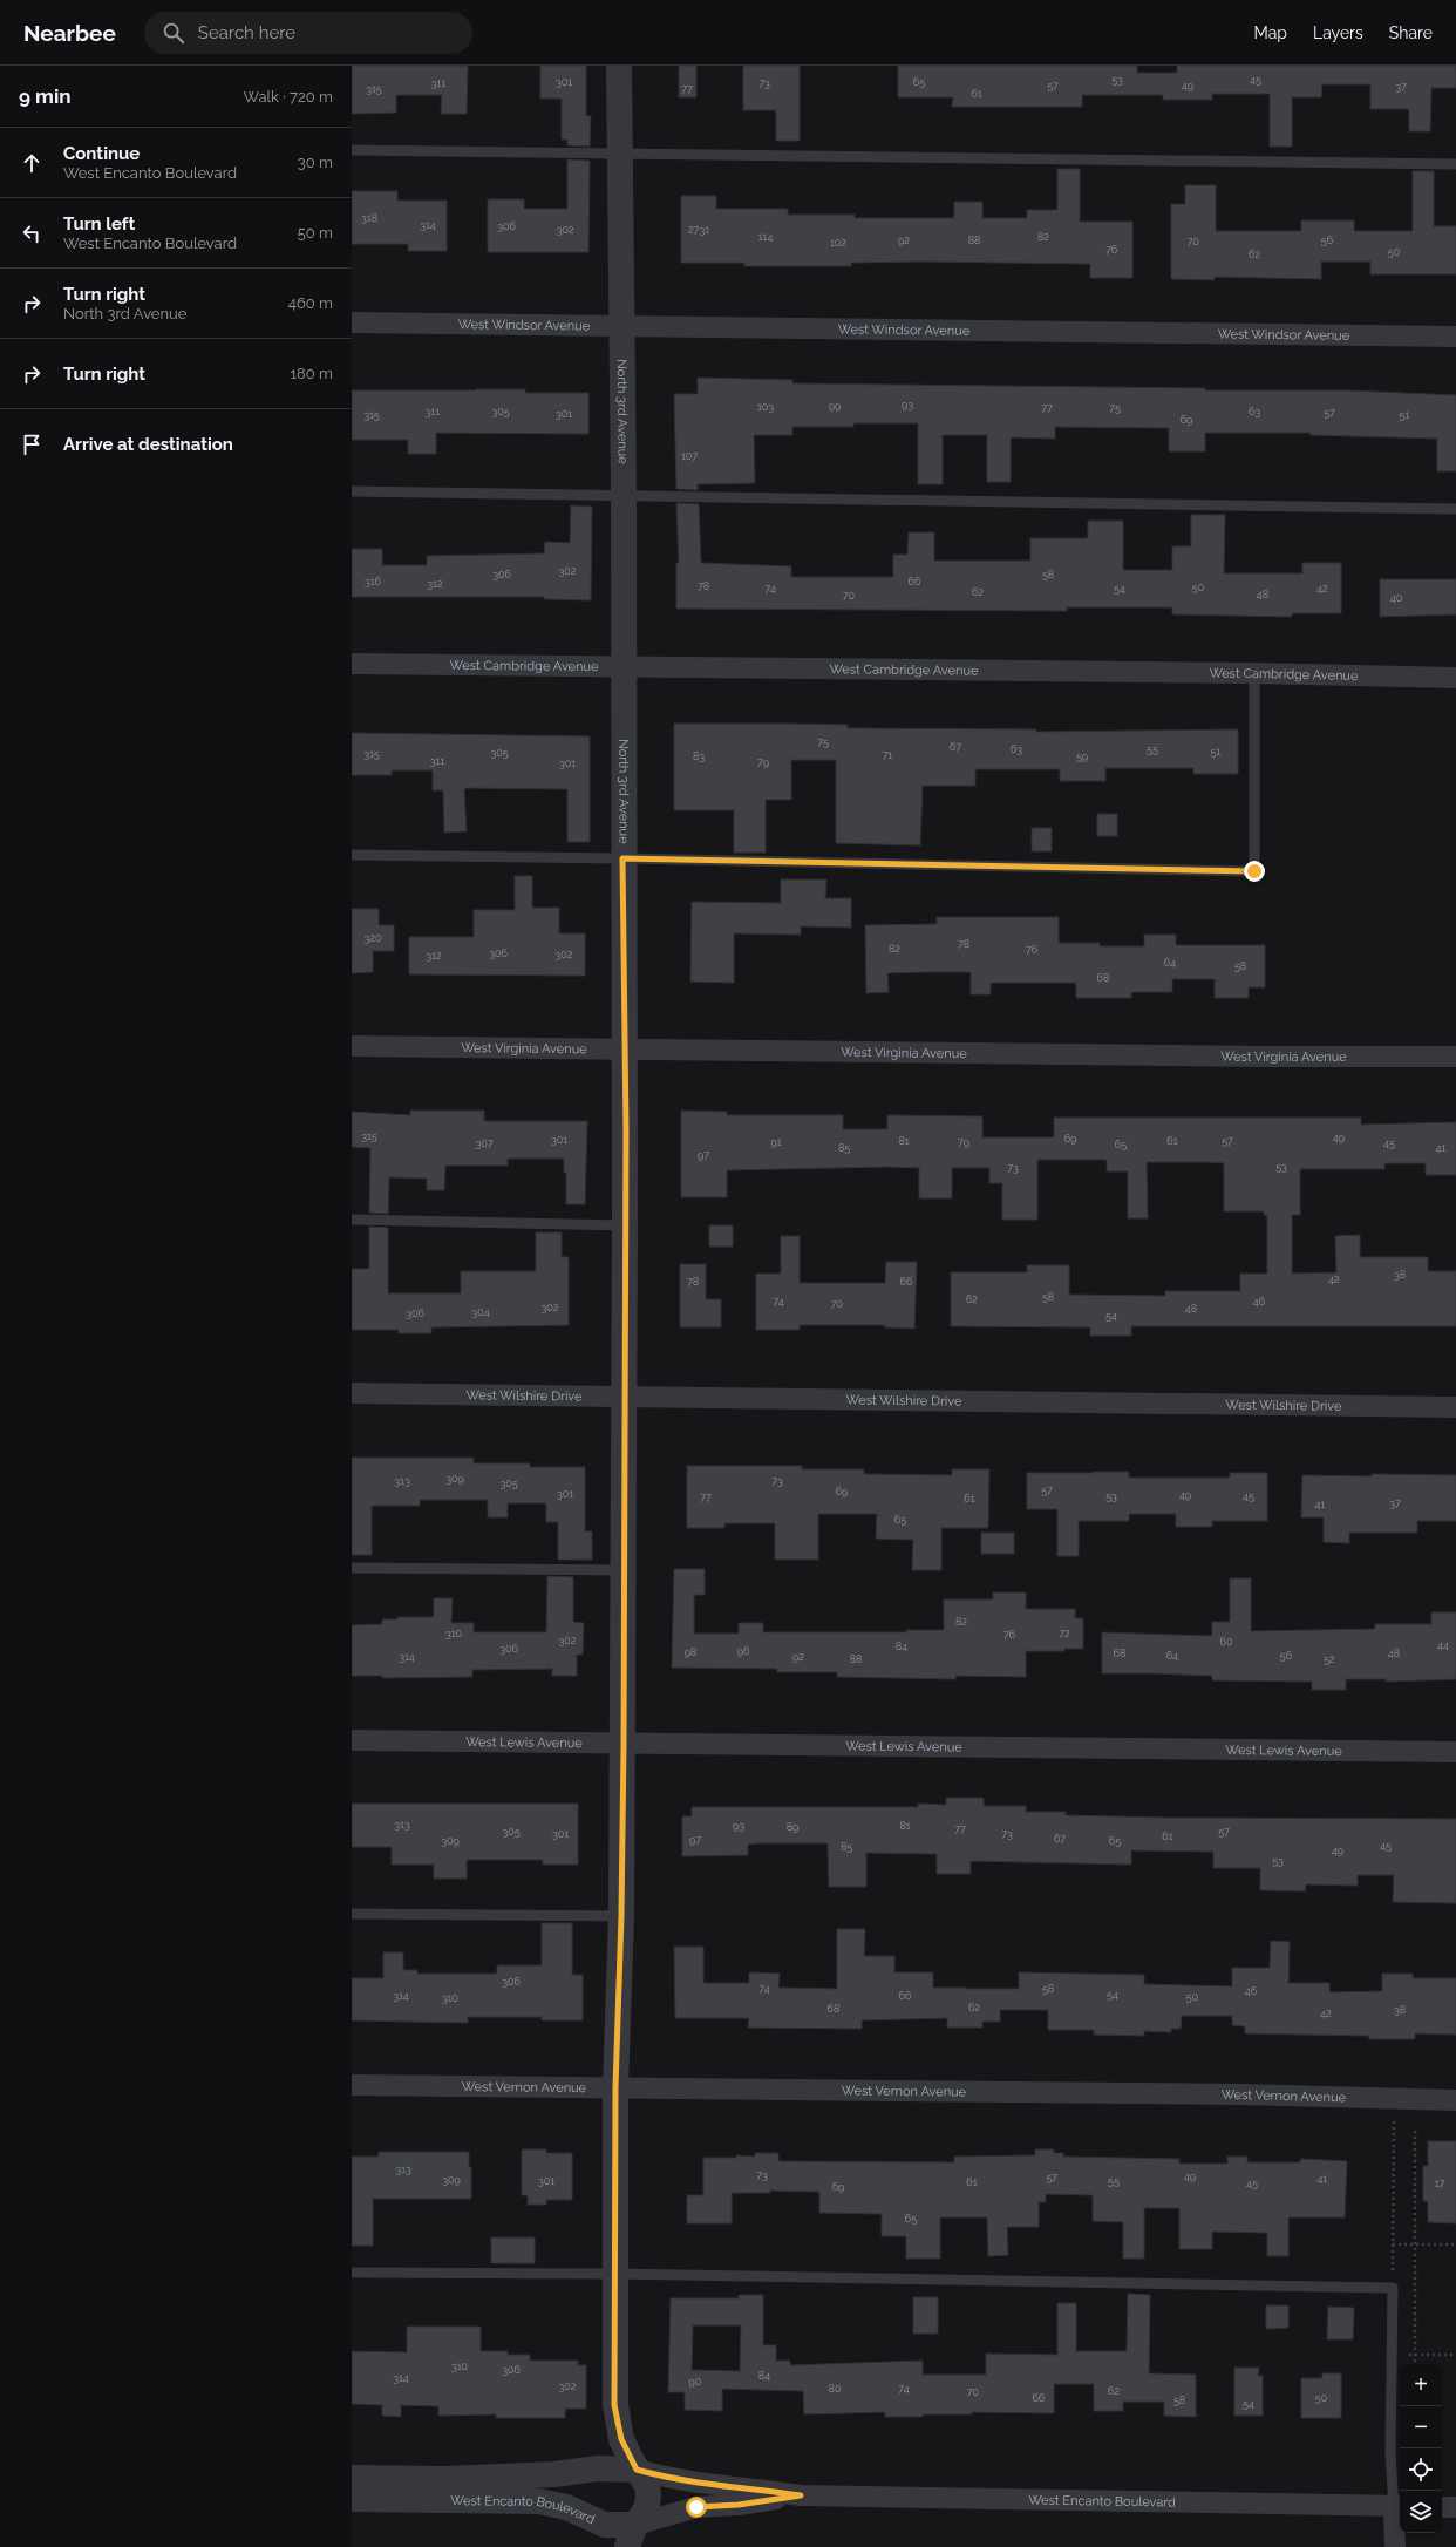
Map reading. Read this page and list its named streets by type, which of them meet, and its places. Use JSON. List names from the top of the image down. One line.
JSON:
{"streets":{"street":["West Windsor Avenue","North 3rd Avenue","West Cambridge Avenue","West Virginia Avenue","West Wilshire Drive","West Lewis Avenue","West Vernon Avenue","West Encanto Boulevard"]},"crossings":[["West Windsor Avenue","North 3rd Avenue"],["North 3rd Avenue","West Cambridge Avenue"],["North 3rd Avenue","West Virginia Avenue"],["North 3rd Avenue","West Wilshire Drive"],["North 3rd Avenue","West Lewis Avenue"],["North 3rd Avenue","West Vernon Avenue"],["North 3rd Avenue","West Encanto Boulevard"]],"house_numbers":["53","45","301","65","311","73","57","49","37","315","77","61","318","314","306","302","2731","114","82","92","88","56","70","102","76","50","62","93","99","103","77","75","311","305","63","57","301","315","51","69","107","302","306","58","316","66","312","78","50","74","54","42","62","48","70","40","75","67","63","55","51","305","315","71","83","59","311","79","301","320","78","82","76","306","302","312","64","58","68","315","49","69","301","81","61","57","91","79","307","45","65","85","41","97","53","73","38","42","78","66","58","62","74","46","70","302","48","304","306","54","309","313","73","305","57","69","301","49","53","45","77","61","37","41","65","82","310","72","76","302","60","44","84","306","96","98","68","48","64","56","314","92","88","52","313","93","81","89","77","305","57","301","73","61","67","97","309","65","45","85","49","53","306","74","58","46","54","314","66","50","310","62","68","38","42","313","73","49","57","41","309","301","55","61","45","17","69","65","310","306","84","314","90","302","80","74","62","70","66","50","58","54"],"page":{"header":"Nearbee","search":"Search here","nav":["Map","Layers","Share"],"heading":["9 min","Walk · 720 m"],"list":[["Continue","West Encanto Boulevard","30 m"],["Turn left","West Encanto Boulevard","50 m"],["Turn right","North 3rd Avenue","460 m"],["Turn right","180 m"],"Arrive at destination"],"map_buttons":["+","−"]}}
